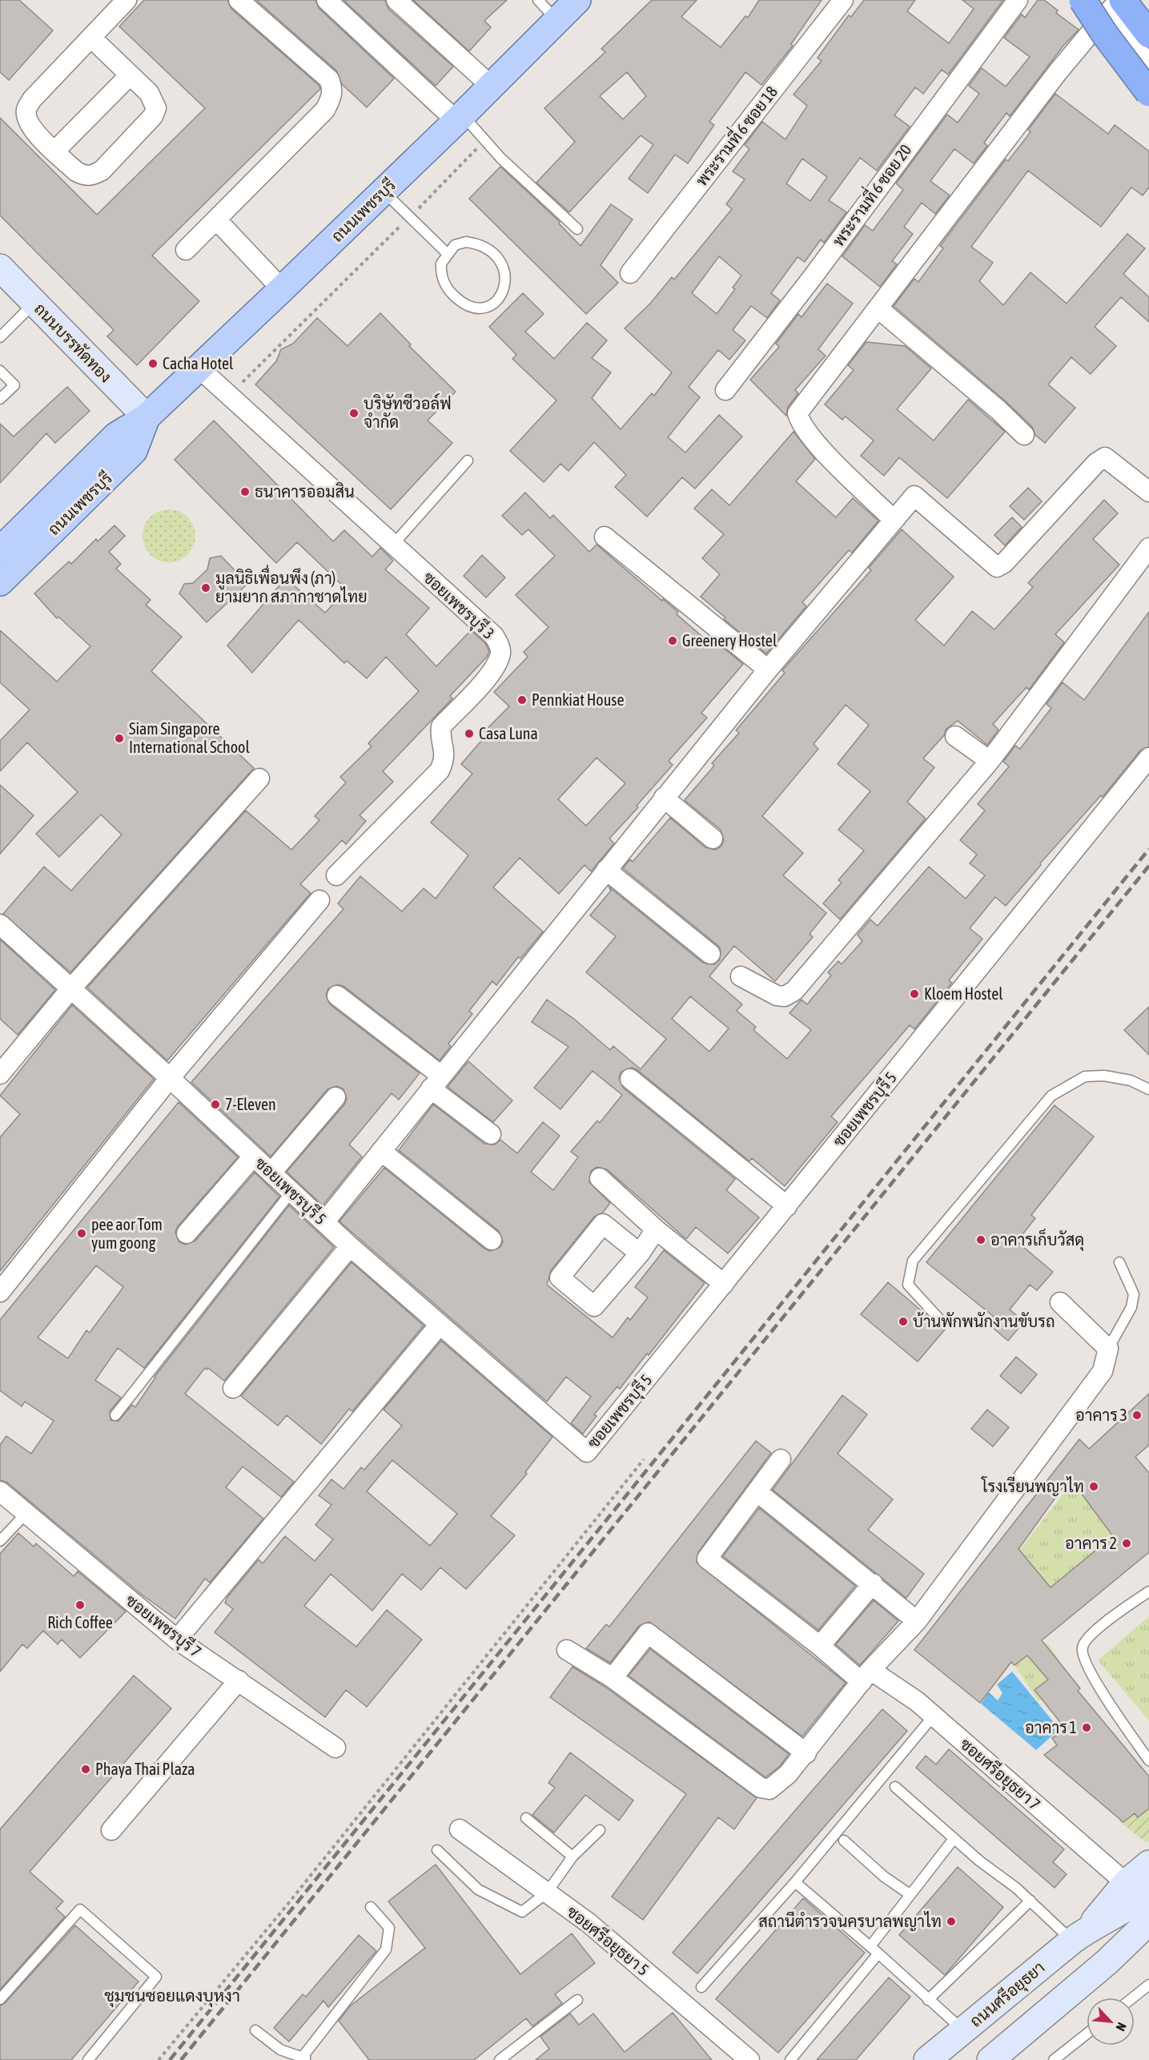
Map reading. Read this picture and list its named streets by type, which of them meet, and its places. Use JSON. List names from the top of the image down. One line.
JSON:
{"streets":{"main road":["ถนนเพชรบุรี","ถนนบรรทัดทอง","ถนนศรีอยุธยา"],"street":["พระรามที่ 6 ซอย 18","พระรามที่ 6 ซอย 20","ซอยเพชรบุรี 3","ซอยเพชรบุรี 5","ซอยเพชรบุรี 7","ซอยศรีอยุธยา 7","ซอยศรีอยุธยา 5"]},"crossings":[["ถนนเพชรบุรี","ถนนบรรทัดทอง"],["ถนนเพชรบุรี","ซอยเพชรบุรี 3"],["ซอยศรีอยุธยา 7","ถนนศรีอยุธยา"]],"districts":["ชุมชนซอยแดงบุหงา"],"places":["Cacha Hotel","บริษัทซีวอล์ฟ จำกัด","ธนาคารออมสิน","มูลนิธิเพื่อนพึง (ภา) ยามยาก สภากาชาดไทย","Greenery Hostel","Pennkiat House","Casa Luna","Siam Singapore International School","Kloem Hostel","7-Eleven","pee aor Tom yum goong","อาคารเก็บวัสดุ","บ้านพักพนักงานขับรถ","อาคาร 3","โรงเรียนพญาไท","อาคาร 2","Rich Coffee","อาคาร 1","Phaya Thai Plaza","สถานีตำรวจนครบาลพญาไท"],"north":"bottom right"}
